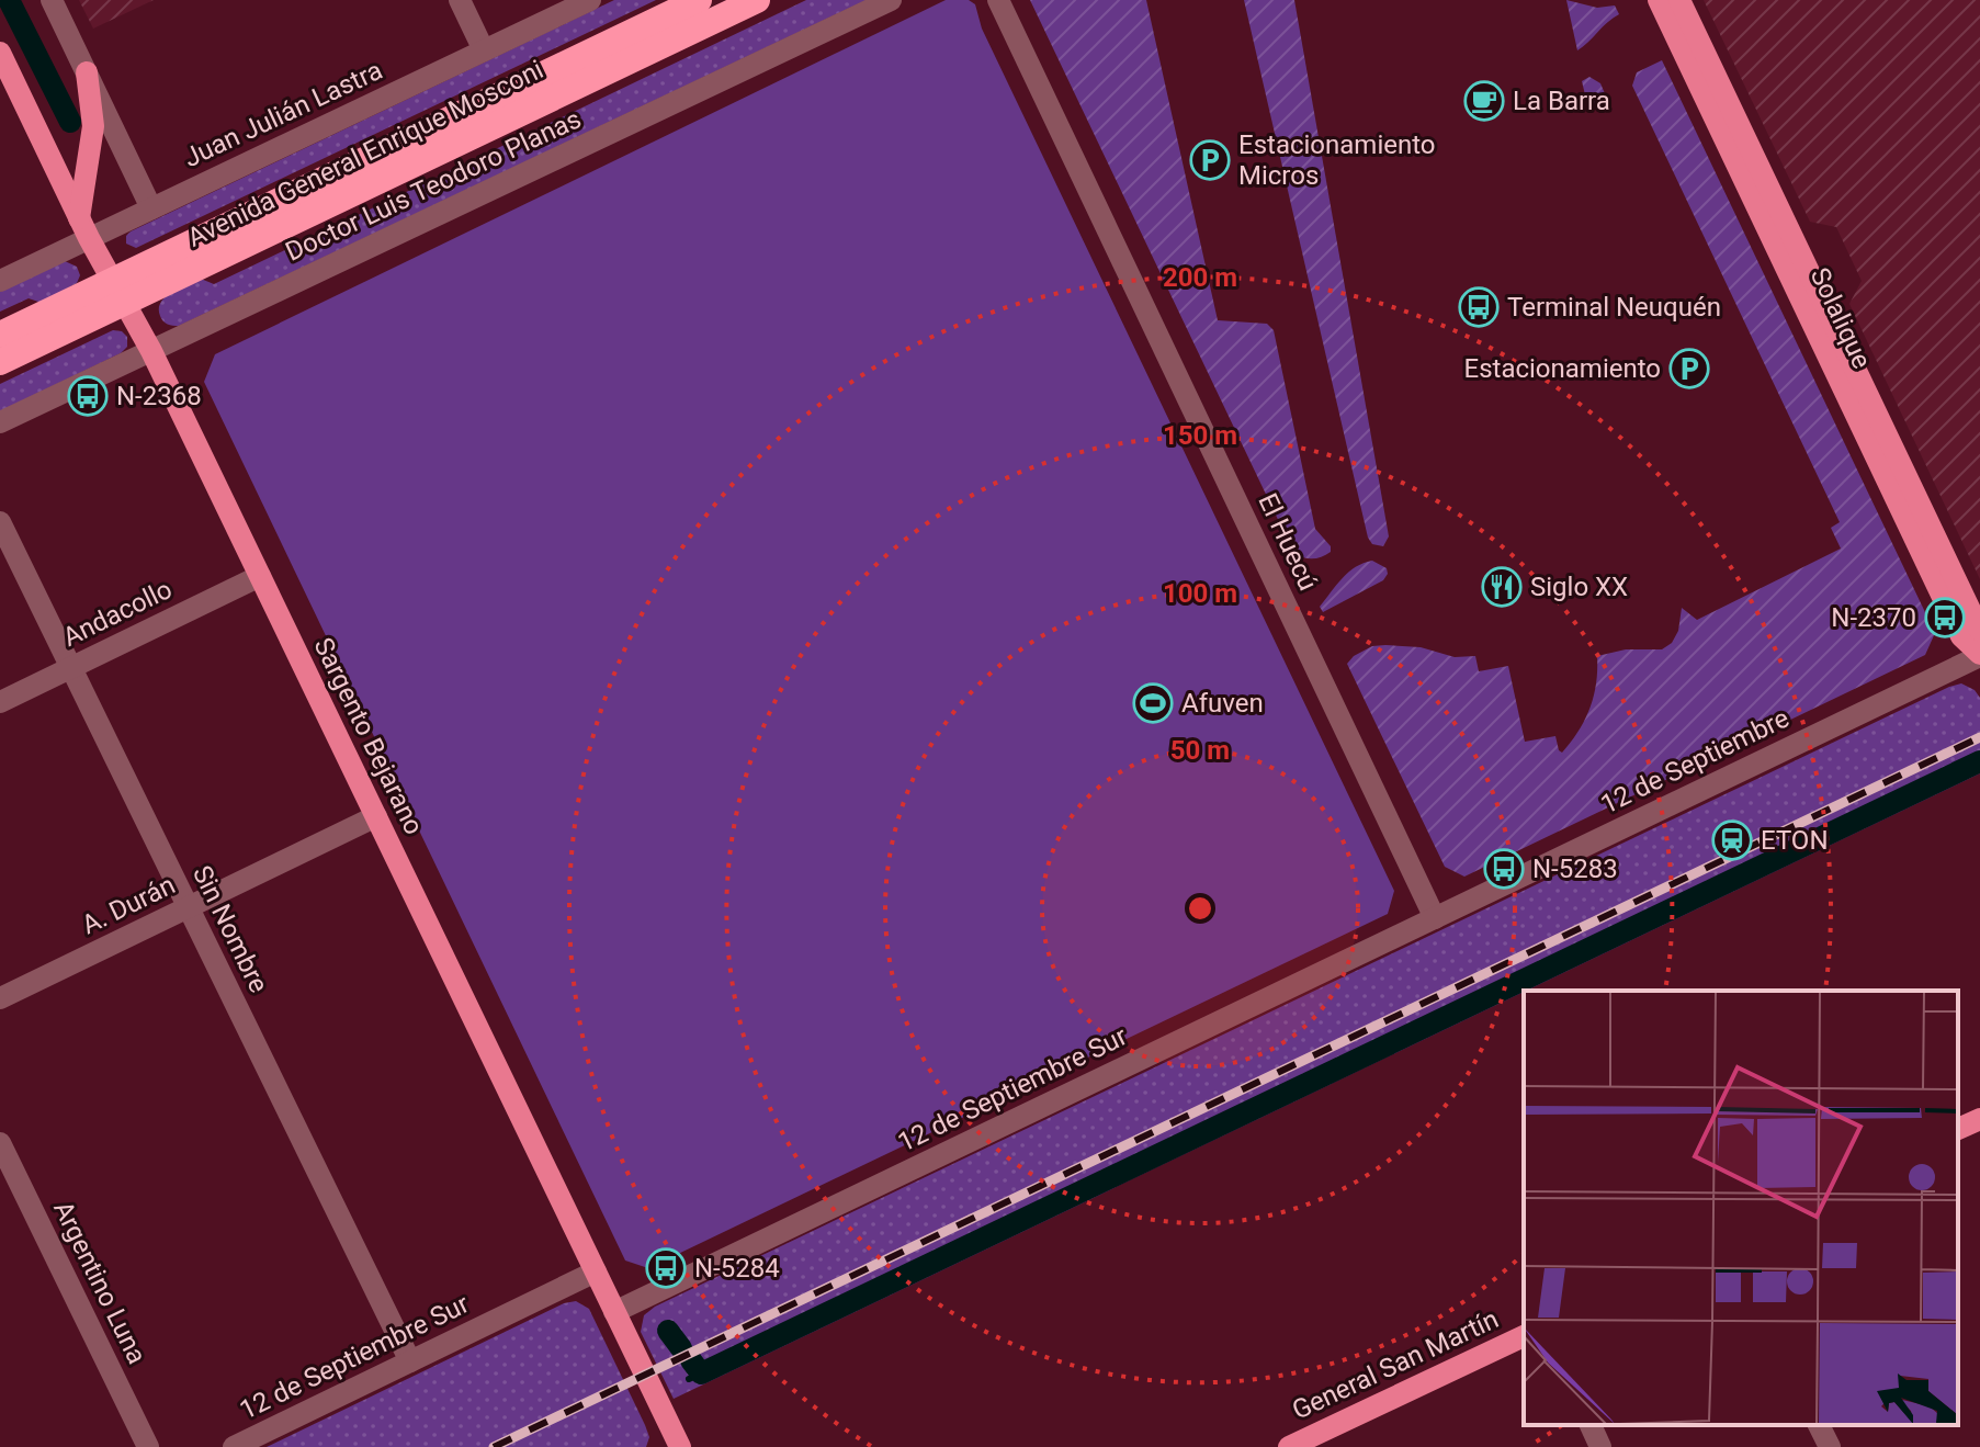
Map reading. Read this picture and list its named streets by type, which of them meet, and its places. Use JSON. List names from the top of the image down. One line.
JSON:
{"streets":{"highway":["Avenida General Enrique Mosconi"],"main road":["Solalique","Sargento Bejarano","General San Martín"],"street":["Juan Julián Lastra","Doctor Luis Teodoro Planas","El Huecú","Andacollo","12 de Septiembre","A. Durán","Sin Nombre","12 de Septiembre Sur","Argentino Luna"]},"crossings":[["Juan Julián Lastra","Sargento Bejarano"],["Avenida General Enrique Mosconi","Sargento Bejarano"],["Doctor Luis Teodoro Planas","Sargento Bejarano"],["Solalique","12 de Septiembre"],["El Huecú","12 de Septiembre"],["El Huecú","12 de Septiembre Sur"],["Andacollo","Sargento Bejarano"],["Andacollo","Sin Nombre"],["Sargento Bejarano","A. Durán"],["Sargento Bejarano","12 de Septiembre Sur"],["12 de Septiembre","12 de Septiembre Sur"],["A. Durán","Sin Nombre"],["Sin Nombre","12 de Septiembre Sur"]],"places":{"cafe":["La Barra"],"parking":["Estacionamiento Micros","Estacionamiento"],"bus stop":["Terminal Neuquén","N-2368","N-2370","N-5283","N-5284"],"restaurant":["Siglo XX"],"sports":["Afuven"],"station":["ETON"]},"rings":["200 m","150 m","100 m","50 m"]}
